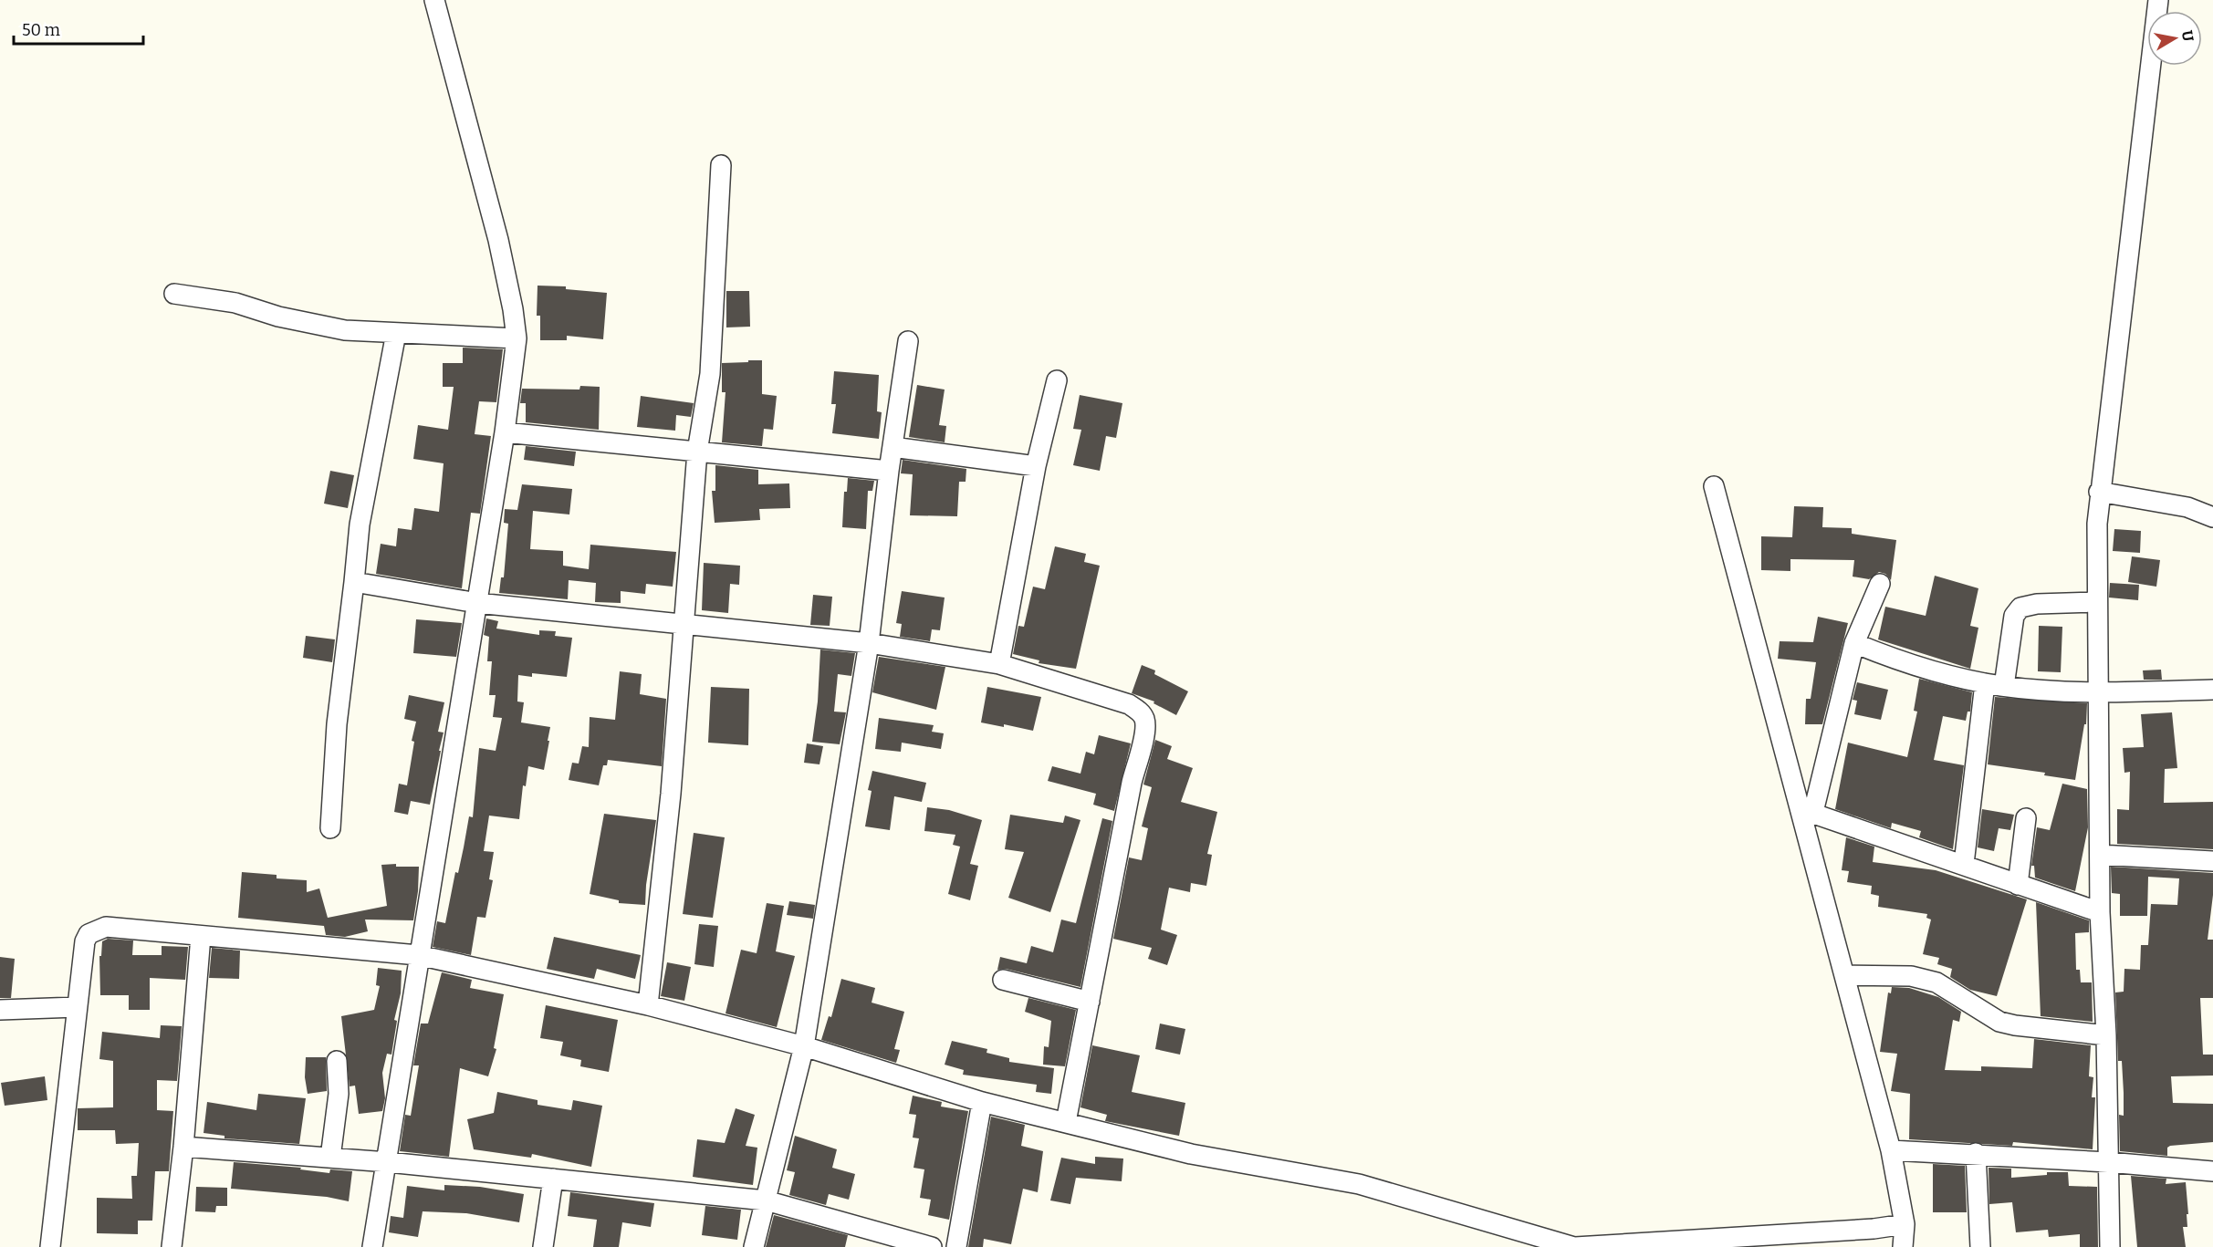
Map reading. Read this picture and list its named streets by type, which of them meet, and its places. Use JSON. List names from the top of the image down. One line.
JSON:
{"scale_bar":"50 m","north":"right"}
